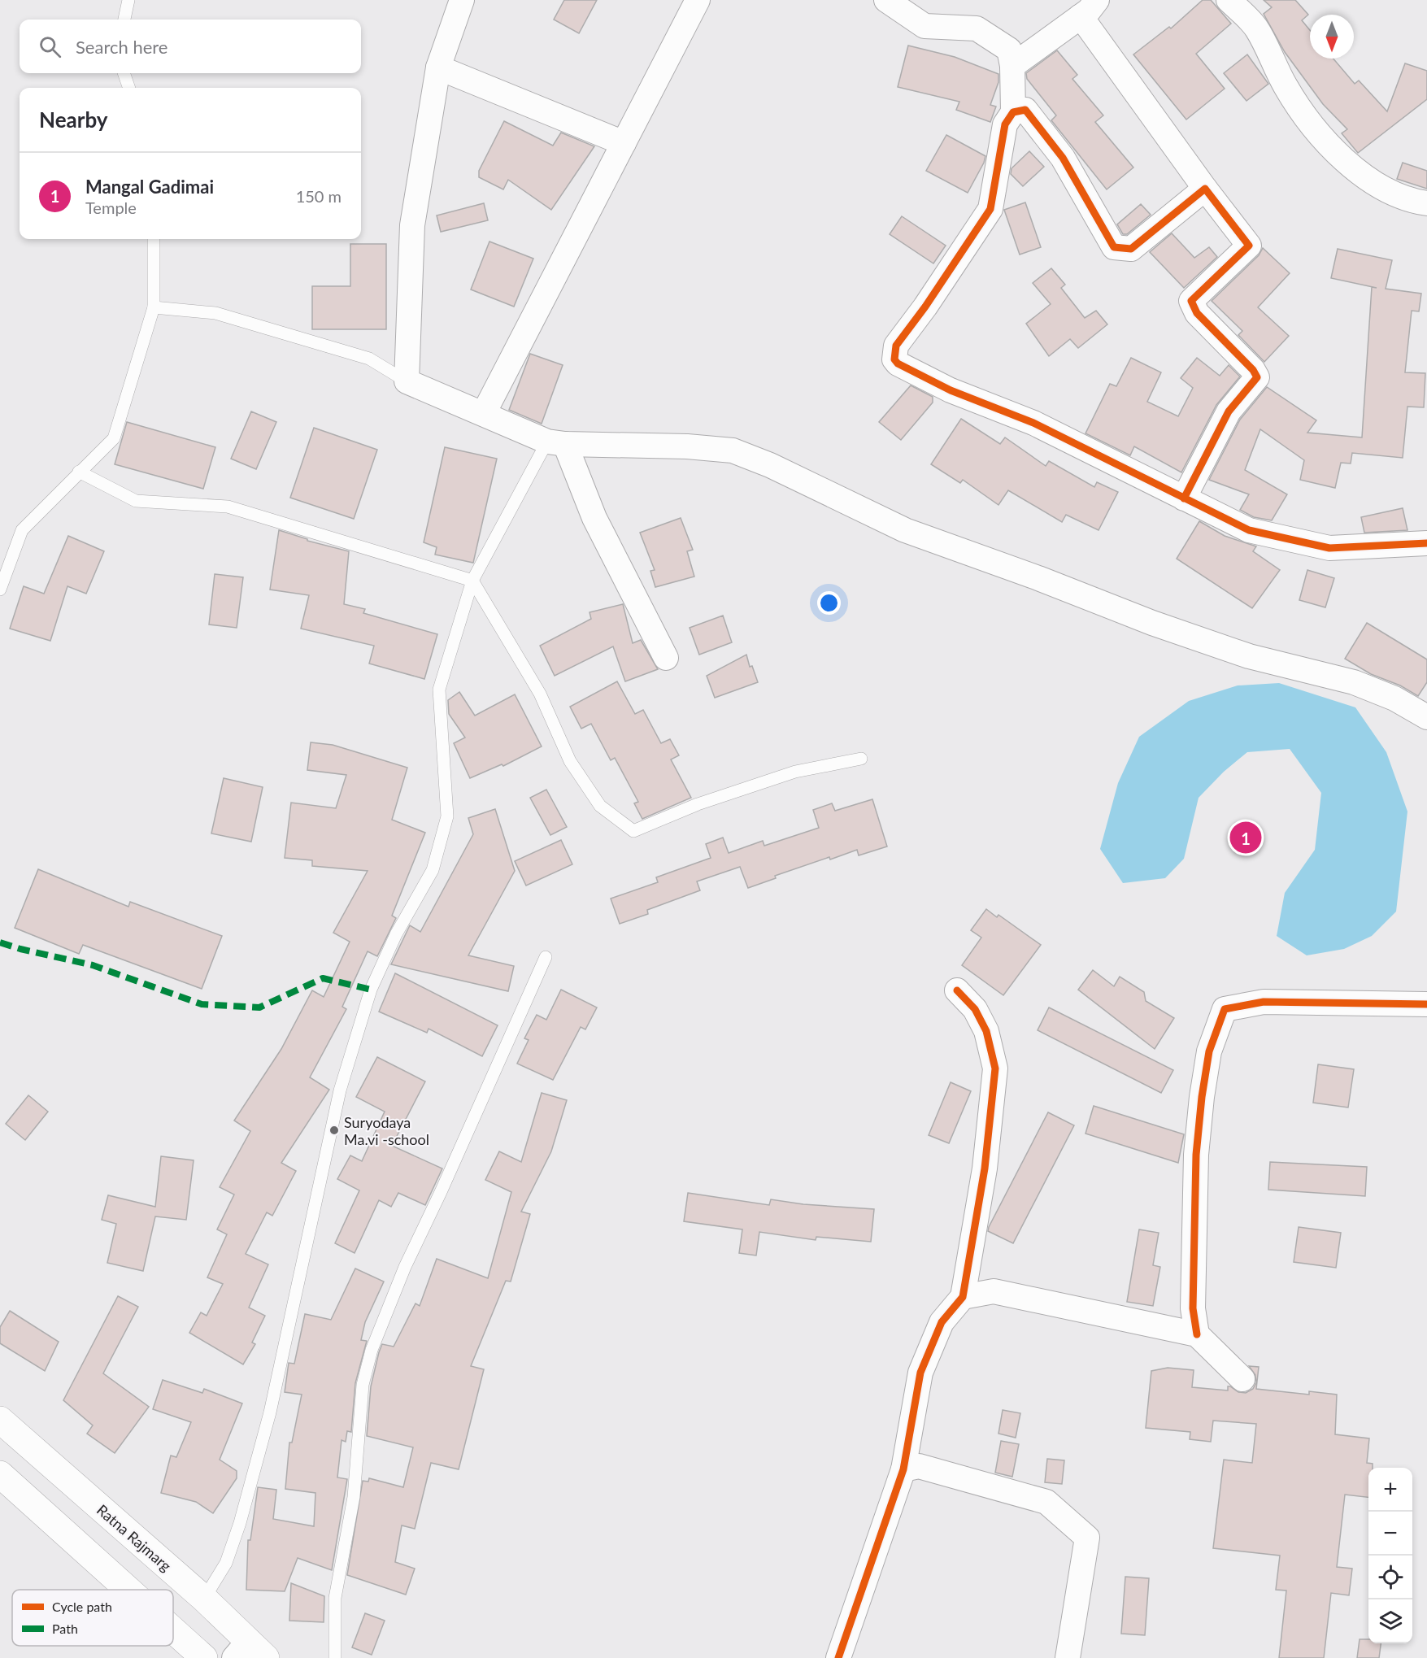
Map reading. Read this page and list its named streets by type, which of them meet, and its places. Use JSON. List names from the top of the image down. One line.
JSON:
{"streets":{"main road":["Ratna Rajmarg"]},"places":["Suryodaya Ma.vi -school"],"legend":["Cycle path","Path"],"north":"bottom","page":{"search":"Search here","heading":"Nearby","list":[{"mark":"1","name":"Mangal Gadimai","note":"Temple","value":"150 m"}],"pins":"1","map_buttons":["+","−"]}}
